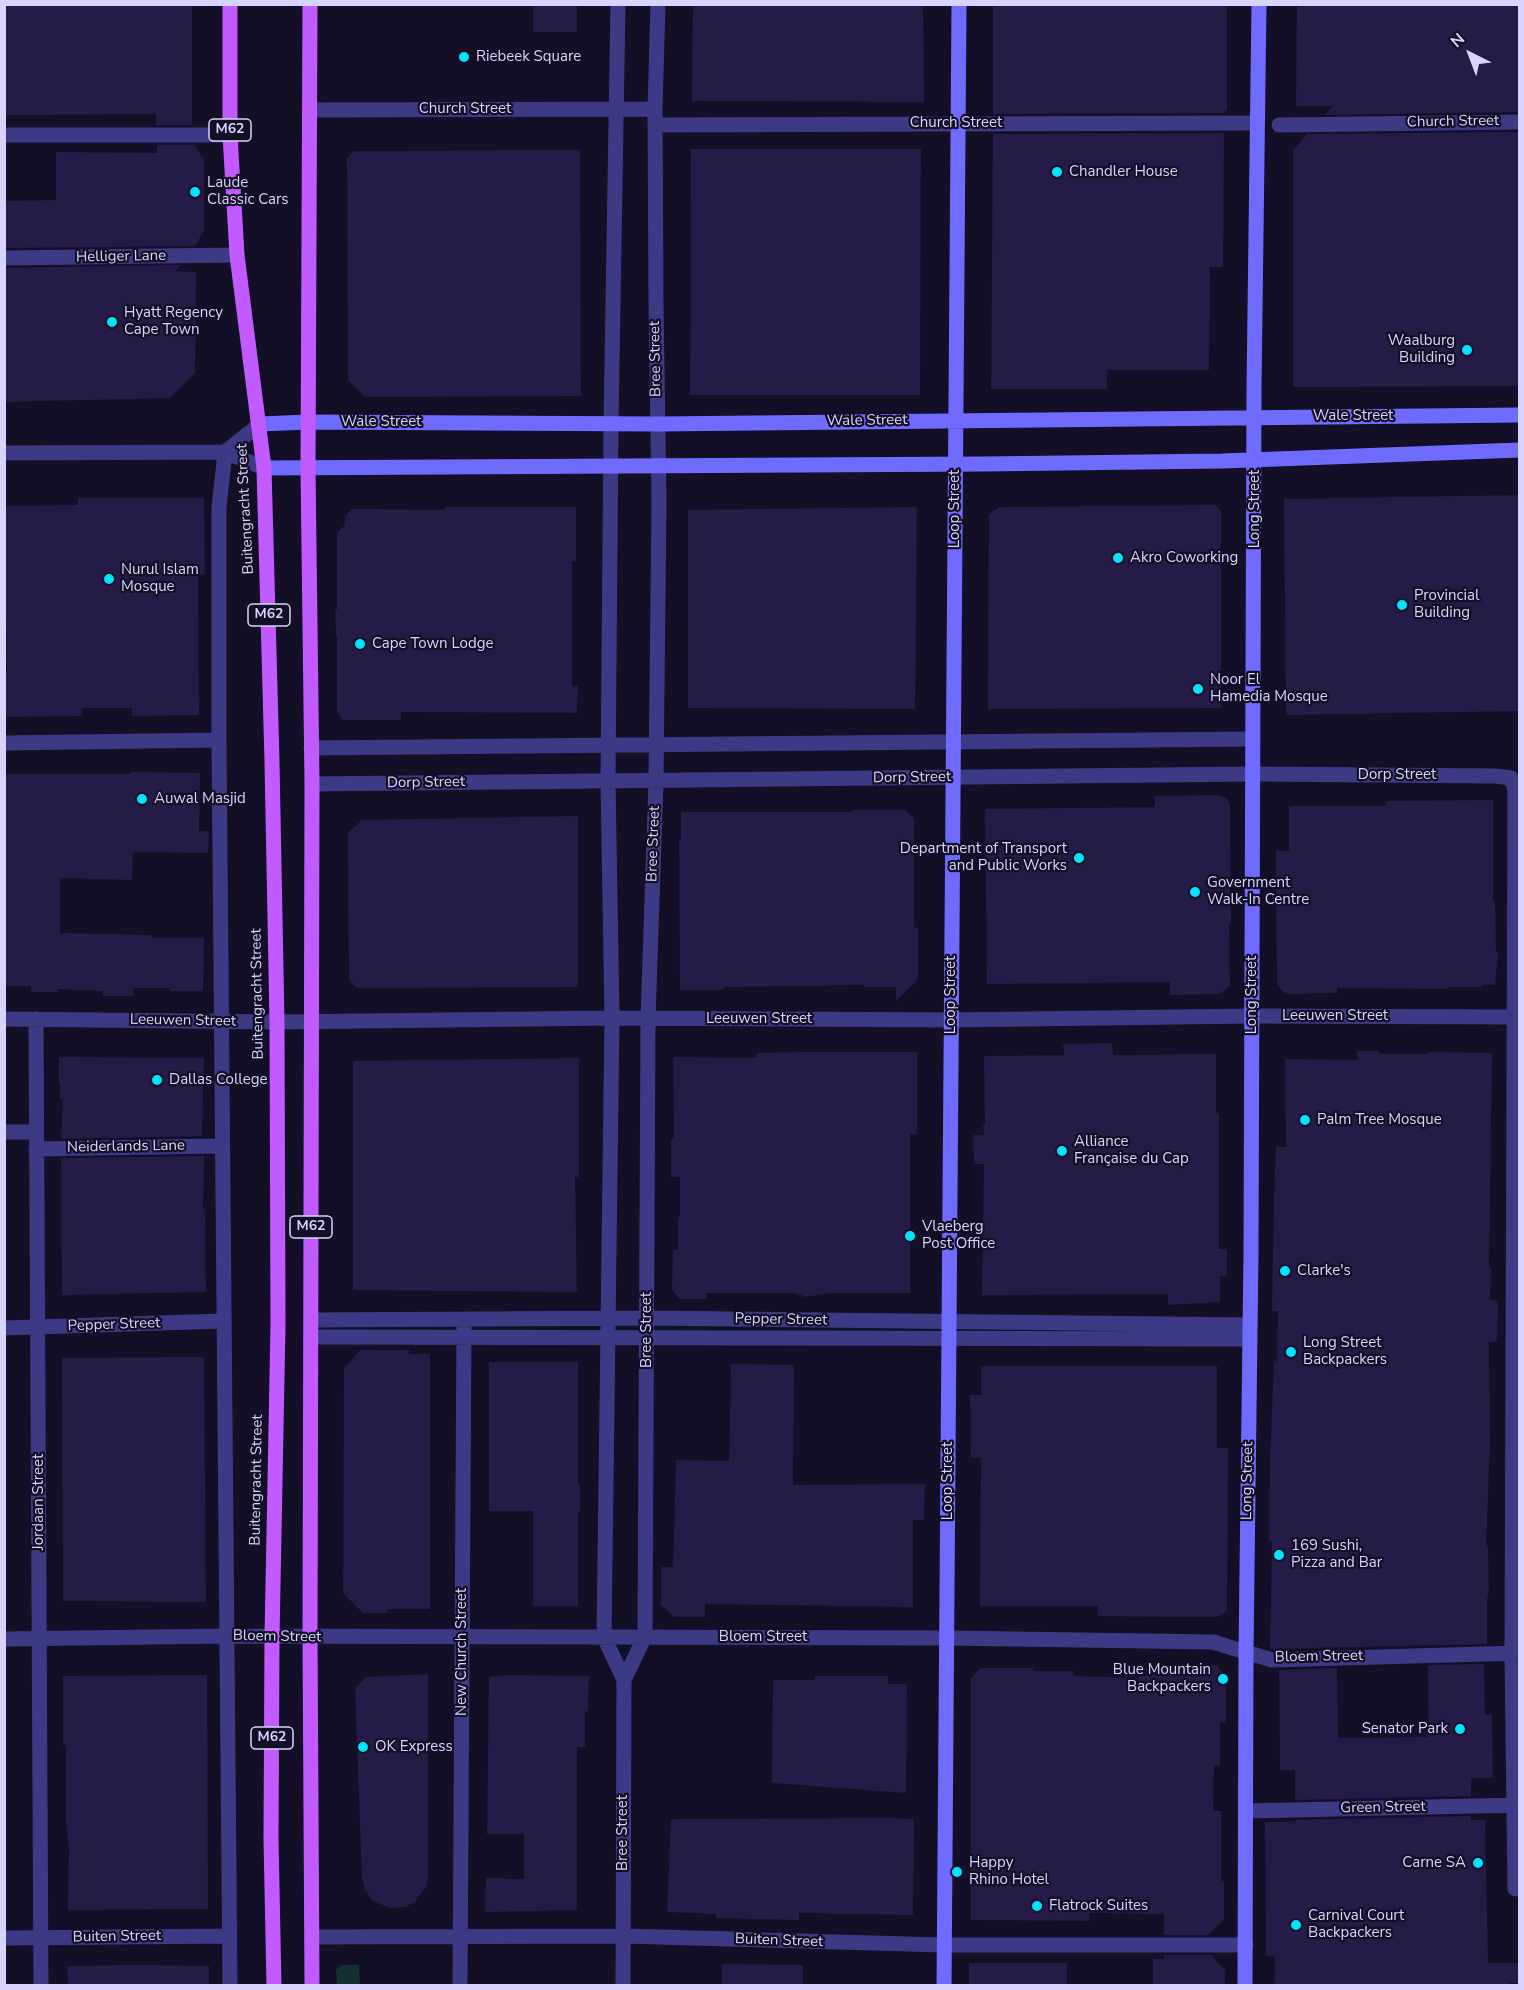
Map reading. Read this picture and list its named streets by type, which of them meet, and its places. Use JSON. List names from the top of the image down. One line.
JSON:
{"streets":{"main road":["M62","Buitengracht Street"],"street":["Church Street","Helliger Lane","Bree Street","Wale Street","Loop Street","Long Street","Dorp Street","Leeuwen Street","Neiderlands Lane","Pepper Street","Jordaan Street","Bloem Street","New Church Street","Green Street","Buiten Street"]},"crossings":[["Church Street","M62"],["Church Street","Bree Street"],["Church Street","Loop Street"],["Church Street","Long Street"],["M62","Wale Street"],["M62","Dorp Street"],["M62","Leeuwen Street"],["M62","Pepper Street"],["M62","Bloem Street"],["M62","Buiten Street"],["Helliger Lane","Buitengracht Street"],["Bree Street","Wale Street"],["Bree Street","Dorp Street"],["Bree Street","Leeuwen Street"],["Bree Street","Pepper Street"],["Bree Street","Bloem Street"],["Bree Street","Buiten Street"],["Wale Street","Buitengracht Street"],["Wale Street","Loop Street"],["Wale Street","Long Street"],["Buitengracht Street","Leeuwen Street"],["Buitengracht Street","Pepper Street"],["Buitengracht Street","Bloem Street"],["Buitengracht Street","Buiten Street"],["Loop Street","Dorp Street"],["Loop Street","Leeuwen Street"],["Loop Street","Pepper Street"],["Loop Street","Bloem Street"],["Loop Street","Buiten Street"],["Long Street","Dorp Street"],["Long Street","Leeuwen Street"],["Long Street","Pepper Street"],["Long Street","Bloem Street"],["Long Street","Green Street"],["Long Street","Buiten Street"],["Dorp Street","Leeuwen Street"],["Leeuwen Street","Jordaan Street"],["Neiderlands Lane","Jordaan Street"],["Pepper Street","Jordaan Street"],["Pepper Street","New Church Street"],["Jordaan Street","Bloem Street"],["Jordaan Street","Buiten Street"],["Bloem Street","New Church Street"],["New Church Street","Buiten Street"]],"places":["Riebeek Square","Chandler House","Laude Classic Cars","Hyatt Regency Cape Town","Waalburg Building","Akro Coworking","Nurul Islam Mosque","Provincial Building","Cape Town Lodge","Noor El Hamedia Mosque","Auwal Masjid","Department of Transport and Public Works","Government Walk-In Centre","Dallas College","Palm Tree Mosque","Alliance Française du Cap","Vlaeberg Post Office","Clarke's","Long Street Backpackers","169 Sushi, Pizza and Bar","Blue Mountain Backpackers","Senator Park","OK Express","Carne SA","Happy Rhino Hotel","Flatrock Suites","Carnival Court Backpackers"],"north":"top left"}
